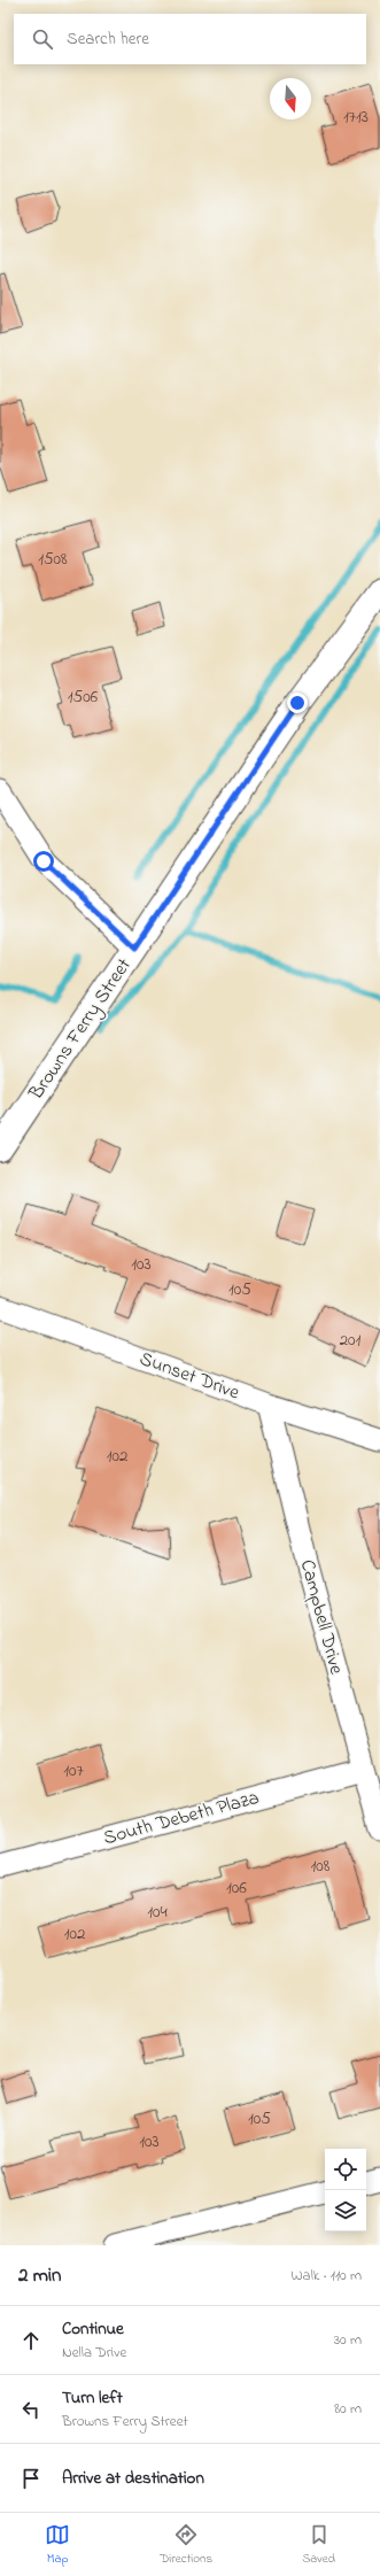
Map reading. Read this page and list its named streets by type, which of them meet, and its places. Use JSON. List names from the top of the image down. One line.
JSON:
{"streets":{"street":["Browns Ferry Street","Sunset Drive","Campbell Drive","South Debeth Plaza"]},"crossings":[["Sunset Drive","Campbell Drive"],["Campbell Drive","South Debeth Plaza"]],"house_numbers":["1713","1508","1506","103","105","201","102","107","108","106","104","102","105","103"],"north":"bottom","page":{"search":"Search here","heading":["2 min","Walk · 110 m"],"list":[["Continue","Nella Drive","30 m"],["Turn left","Browns Ferry Street","80 m"],"Arrive at destination"],"nav":["Map","Directions","Saved"]}}
